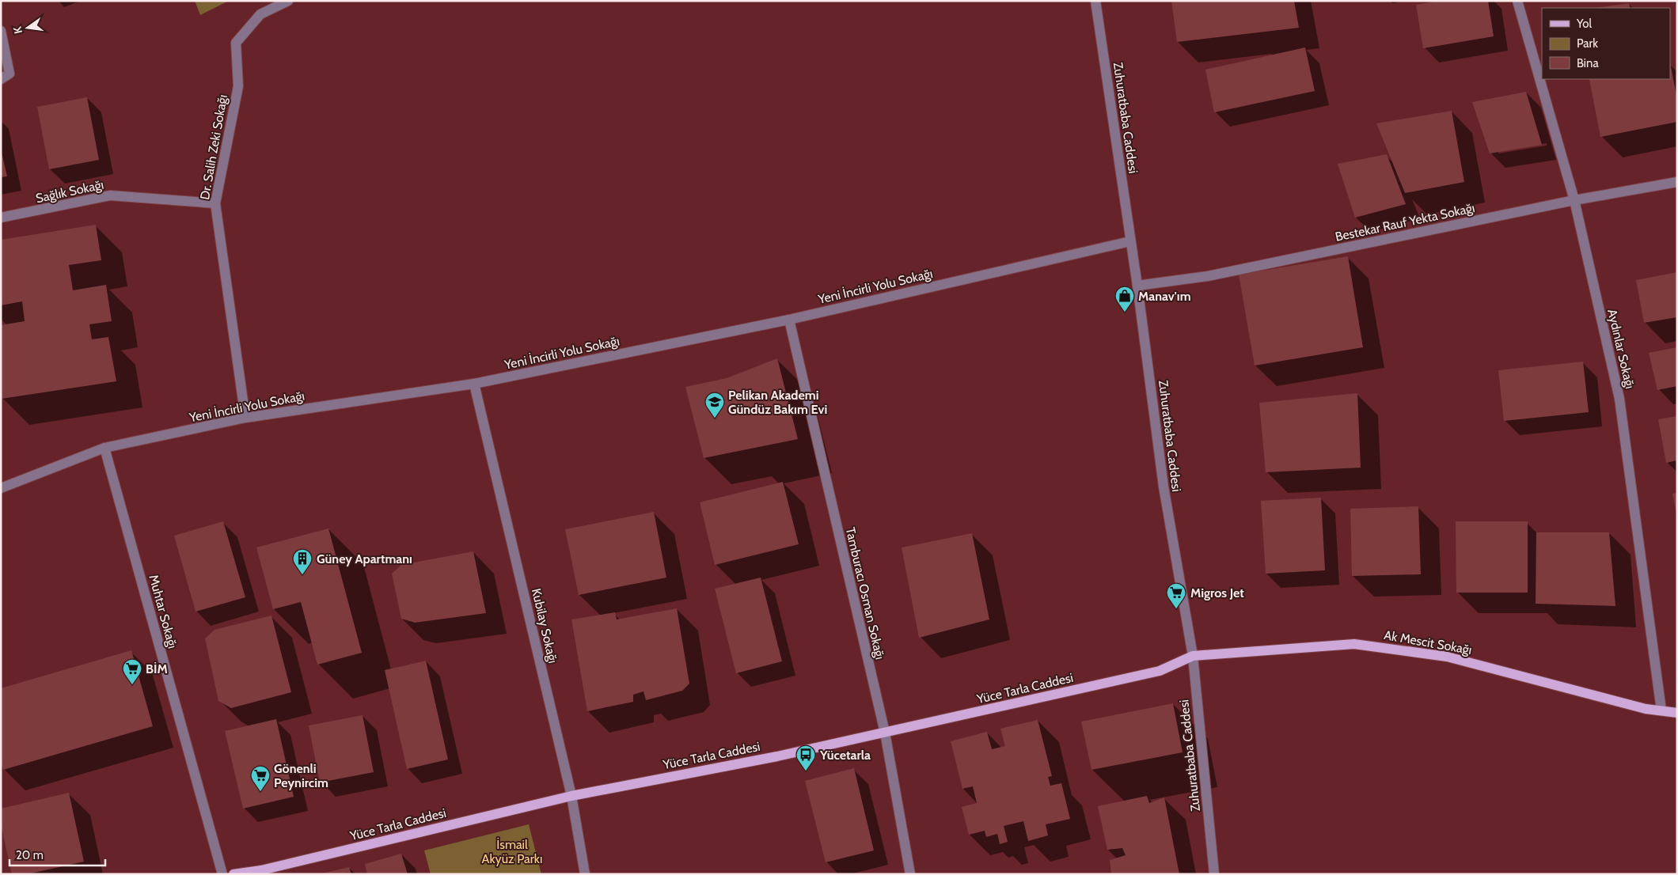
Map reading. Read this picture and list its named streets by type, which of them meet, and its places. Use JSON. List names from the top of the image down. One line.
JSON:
{"streets":{"main road":["Ak Mescit Sokağı","Yüce Tarla Caddesi"],"street":["Zuhuratbaba Caddesi","Dr. Salih Zeki Sokağı","Sağlık Sokağı","Bestekar Rauf Yekta Sokağı","Yeni İncirli Yolu Sokağı","Aydınlar Sokağı","Tamburacı Osman Sokağı","Muhtar Sokağı","Kubilay Sokağı"]},"crossings":[["Zuhuratbaba Caddesi","Bestekar Rauf Yekta Sokağı"],["Zuhuratbaba Caddesi","Yeni İncirli Yolu Sokağı"],["Zuhuratbaba Caddesi","Ak Mescit Sokağı"],["Zuhuratbaba Caddesi","Yüce Tarla Caddesi"],["Dr. Salih Zeki Sokağı","Sağlık Sokağı"],["Dr. Salih Zeki Sokağı","Yeni İncirli Yolu Sokağı"],["Bestekar Rauf Yekta Sokağı","Aydınlar Sokağı"],["Yeni İncirli Yolu Sokağı","Tamburacı Osman Sokağı"],["Yeni İncirli Yolu Sokağı","Muhtar Sokağı"],["Yeni İncirli Yolu Sokağı","Kubilay Sokağı"],["Aydınlar Sokağı","Ak Mescit Sokağı"],["Tamburacı Osman Sokağı","Yüce Tarla Caddesi"],["Kubilay Sokağı","Yüce Tarla Caddesi"],["Ak Mescit Sokağı","Yüce Tarla Caddesi"]],"parks":["İsmail Akyüz Parkı"],"places":{"shop":["Manav'ım"],"school or university":["Pelikan Akademi Gündüz Bakım Evi"],"building":["Güney Apartmanı"],"supermarket":["Migros Jet","BİM","Gönenli Peynircim"],"bus stop":["Yücetarla"]},"legend":["Yol","Park","Bina"],"scale_bar":"20 m","north":"left"}
